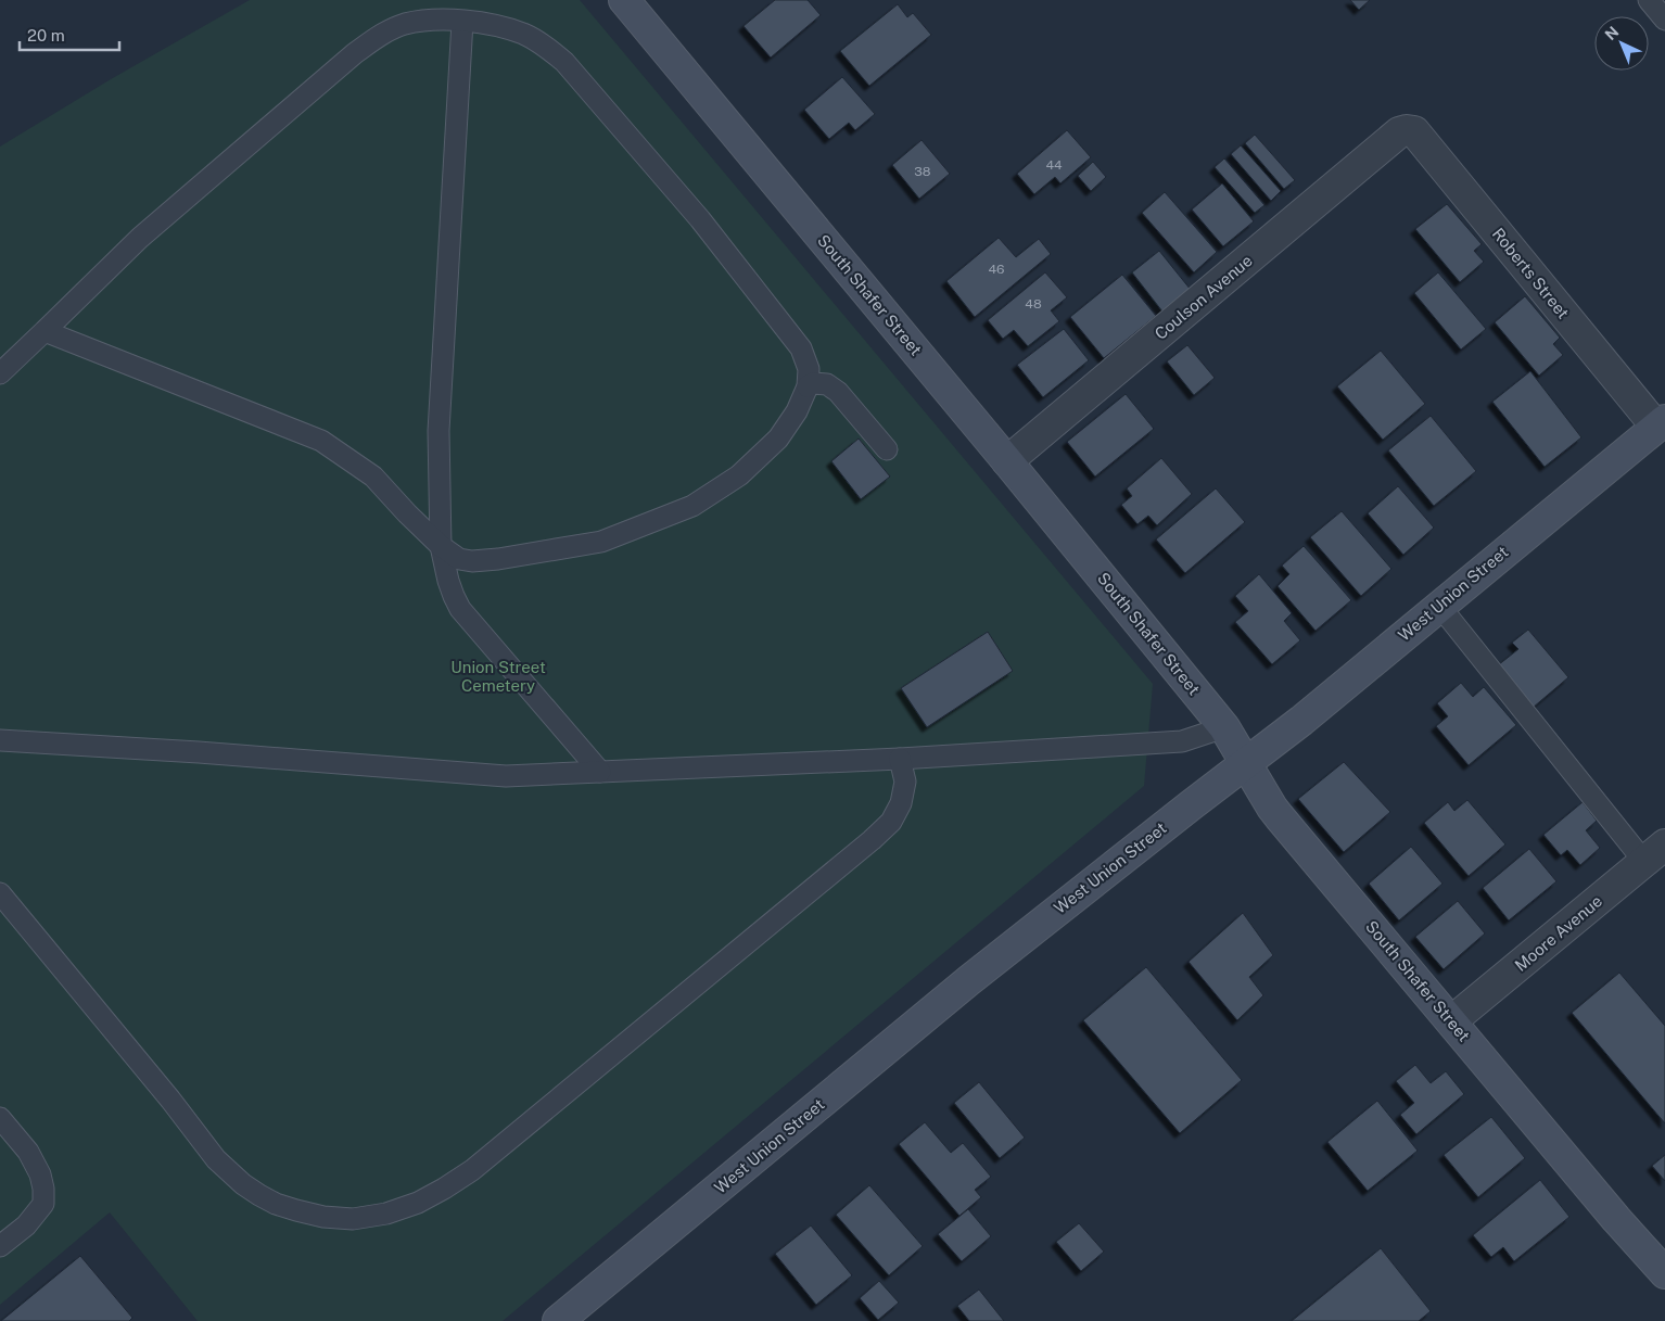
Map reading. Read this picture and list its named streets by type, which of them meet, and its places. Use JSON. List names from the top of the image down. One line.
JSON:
{"streets":{"street":["Roberts Street","South Shafer Street","Coulson Avenue","West Union Street","Moore Avenue"]},"crossings":[["Roberts Street","Coulson Avenue"],["Roberts Street","West Union Street"],["South Shafer Street","Coulson Avenue"],["South Shafer Street","West Union Street"],["South Shafer Street","Moore Avenue"]],"parks":["Union Street Cemetery"],"house_numbers":["44","38","46","48"],"scale_bar":"20 m","north":"top left"}
